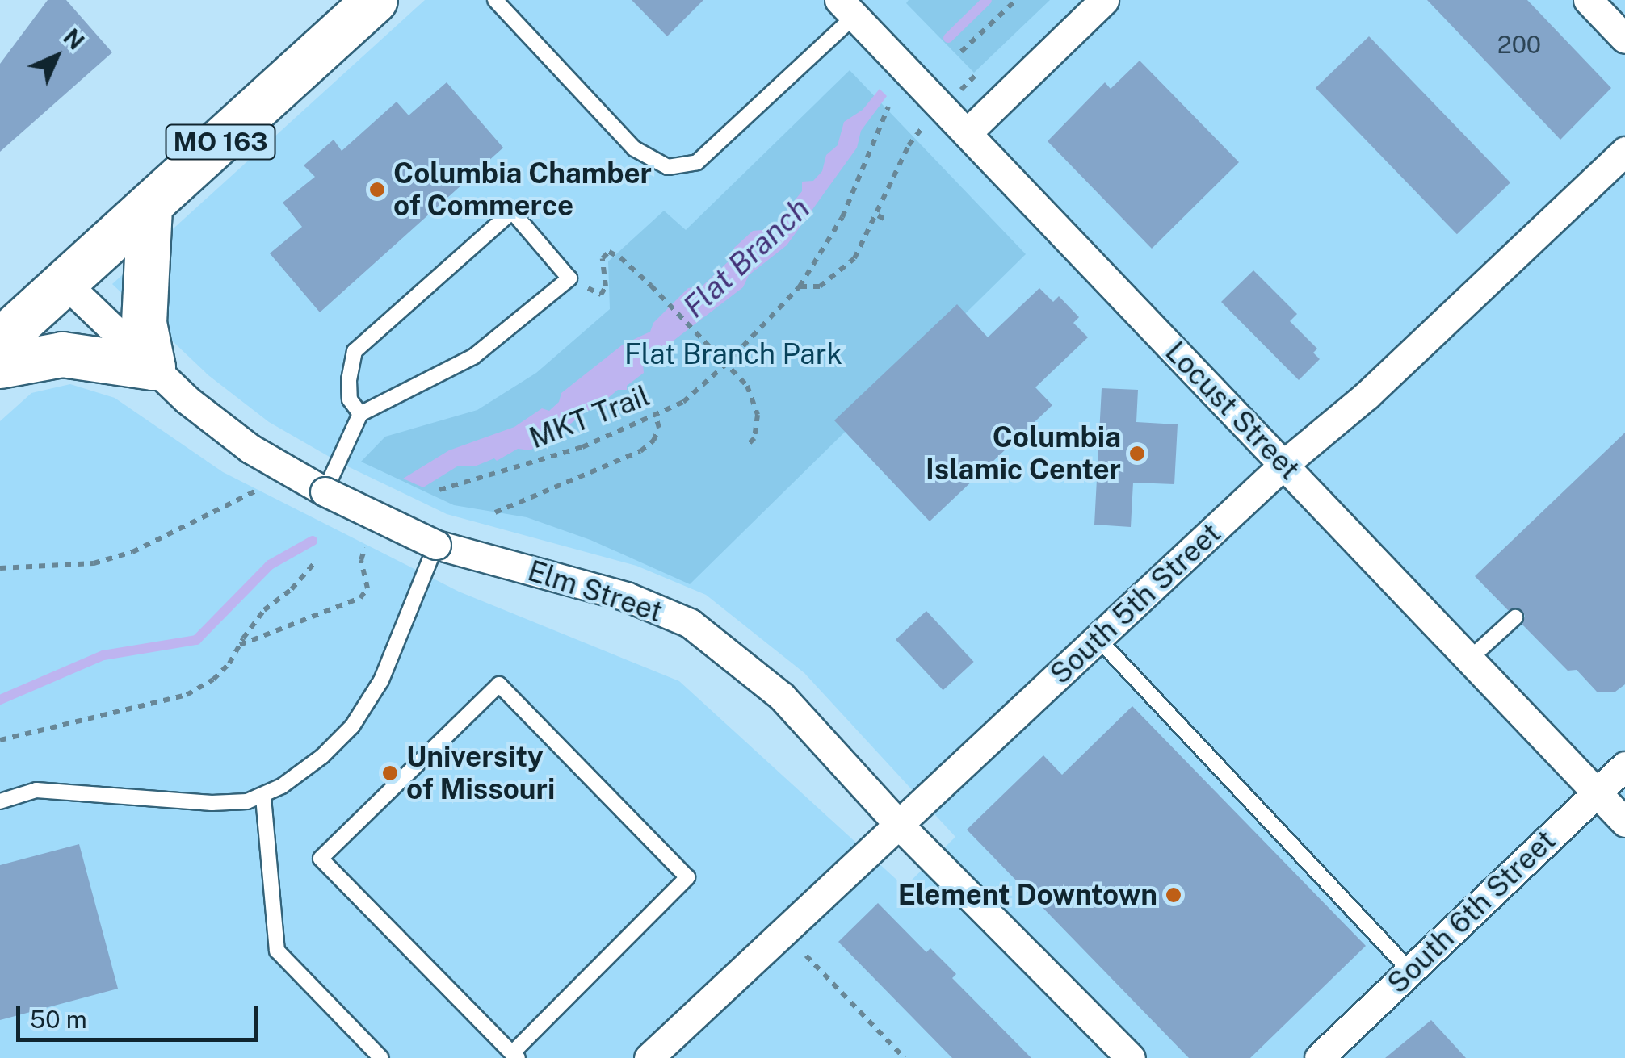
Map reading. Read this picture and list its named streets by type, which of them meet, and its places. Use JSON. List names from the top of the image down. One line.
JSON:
{"streets":{"main road":["MO 163"],"street":["Locust Street","Elm Street","South 5th Street","South 6th Street"],"path":["MKT Trail"]},"crossings":[["MO 163","Elm Street"],["Locust Street","South 5th Street"],["Locust Street","South 6th Street"],["Elm Street","South 5th Street"]],"water":["Flat Branch"],"parks":["Flat Branch Park"],"places":["Columbia Chamber of Commerce","Columbia Islamic Center","University of Missouri","Element Downtown"],"house_numbers":["200"],"scale_bar":"50 m","north":"top right"}
